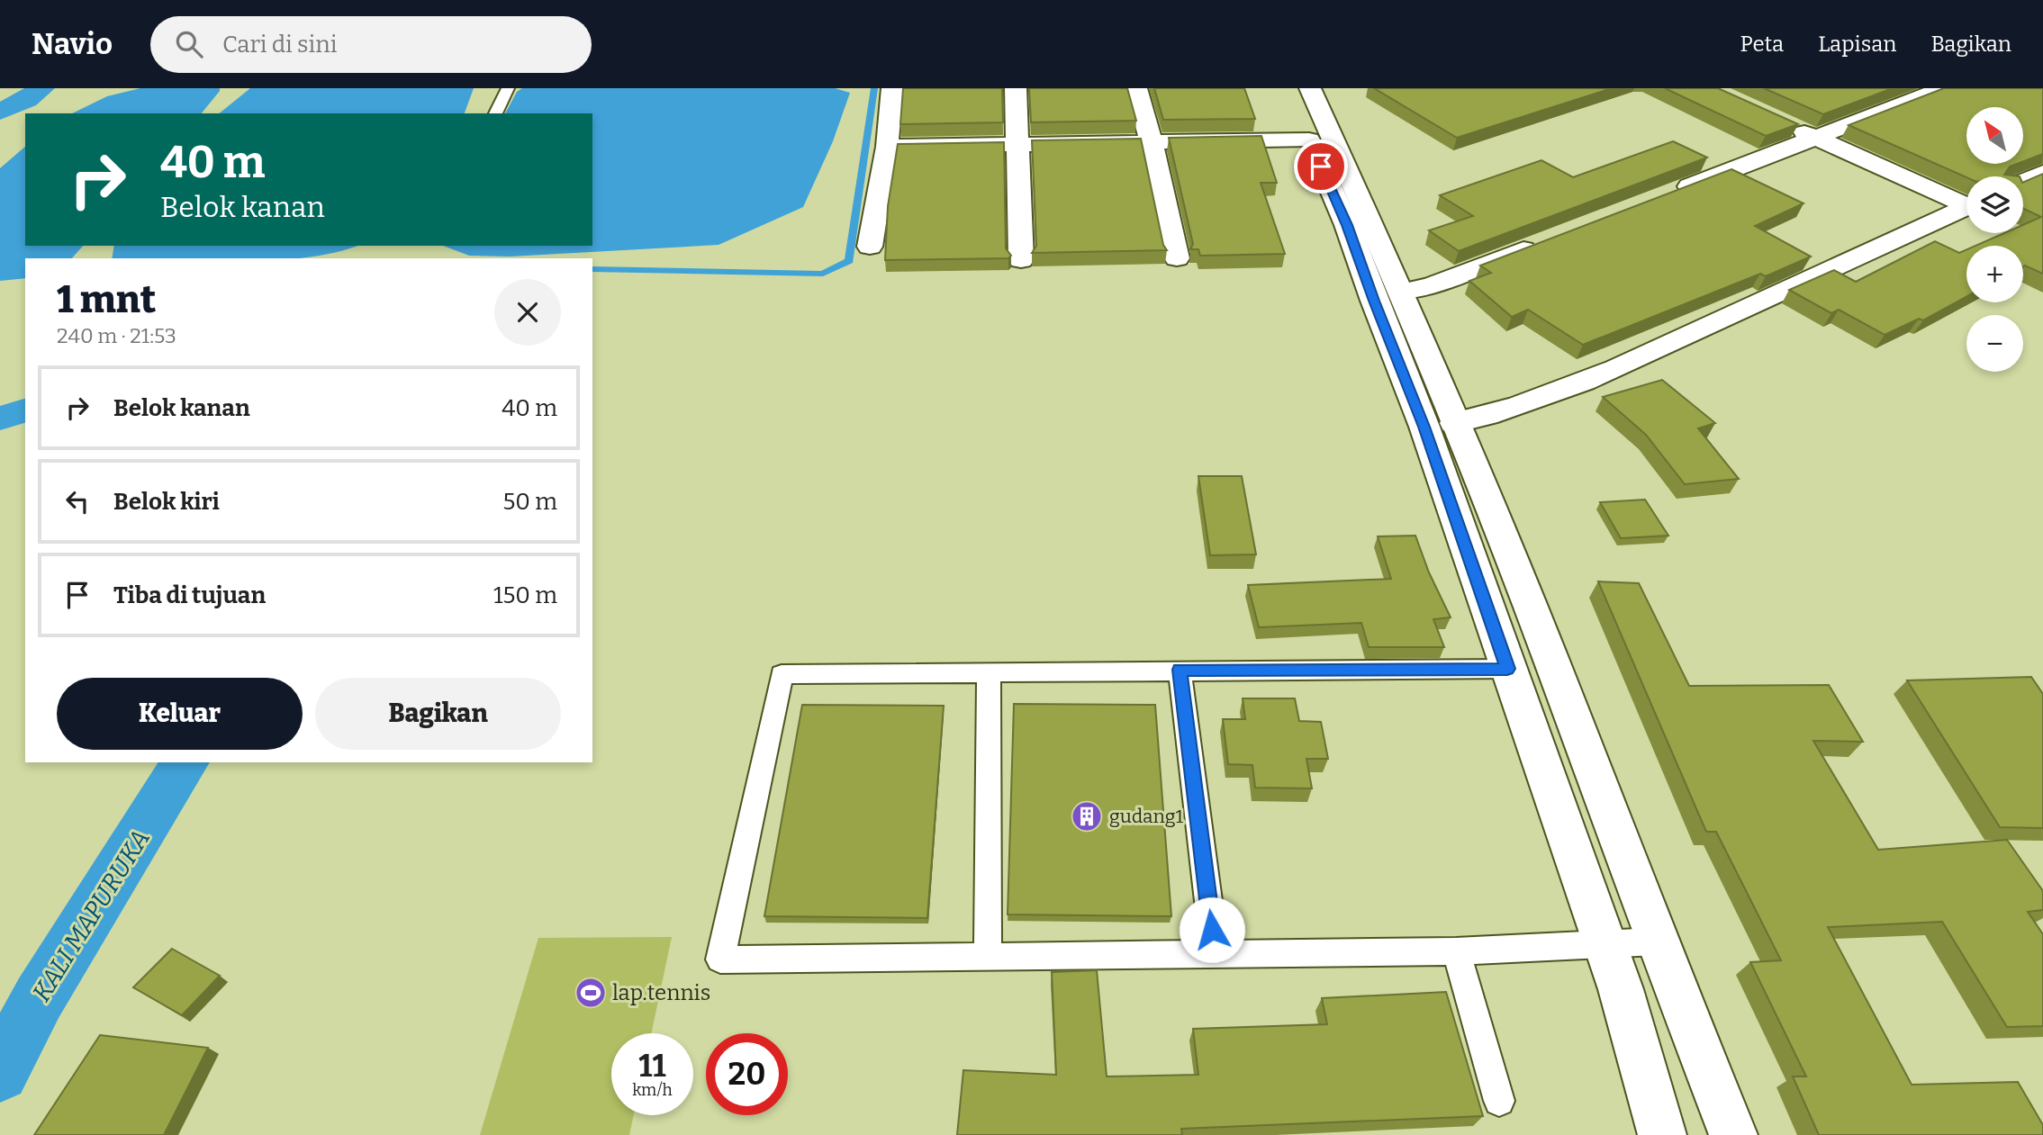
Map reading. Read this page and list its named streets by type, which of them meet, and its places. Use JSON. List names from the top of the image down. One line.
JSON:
{"water":["KALI MAPURUKA"],"places":{"building":["gudang1"],"sports":["lap.tennis"]},"north":"top left","page":{"header":"Navio","search":"Cari di sini","nav":["Peta","Lapisan","Bagikan"],"map_buttons":["+","−"],"turn":["40 m","Belok kanan"],"heading":["1 mnt","240 m · 21:53"],"list":[{"name":"Belok kanan","value":"40 m"},{"name":"Belok kiri","value":"50 m"},{"name":"Tiba di tujuan","value":"150 m"}],"buttons":["Keluar","Bagikan"],"speed":"11 km/h","limit":"20"}}
